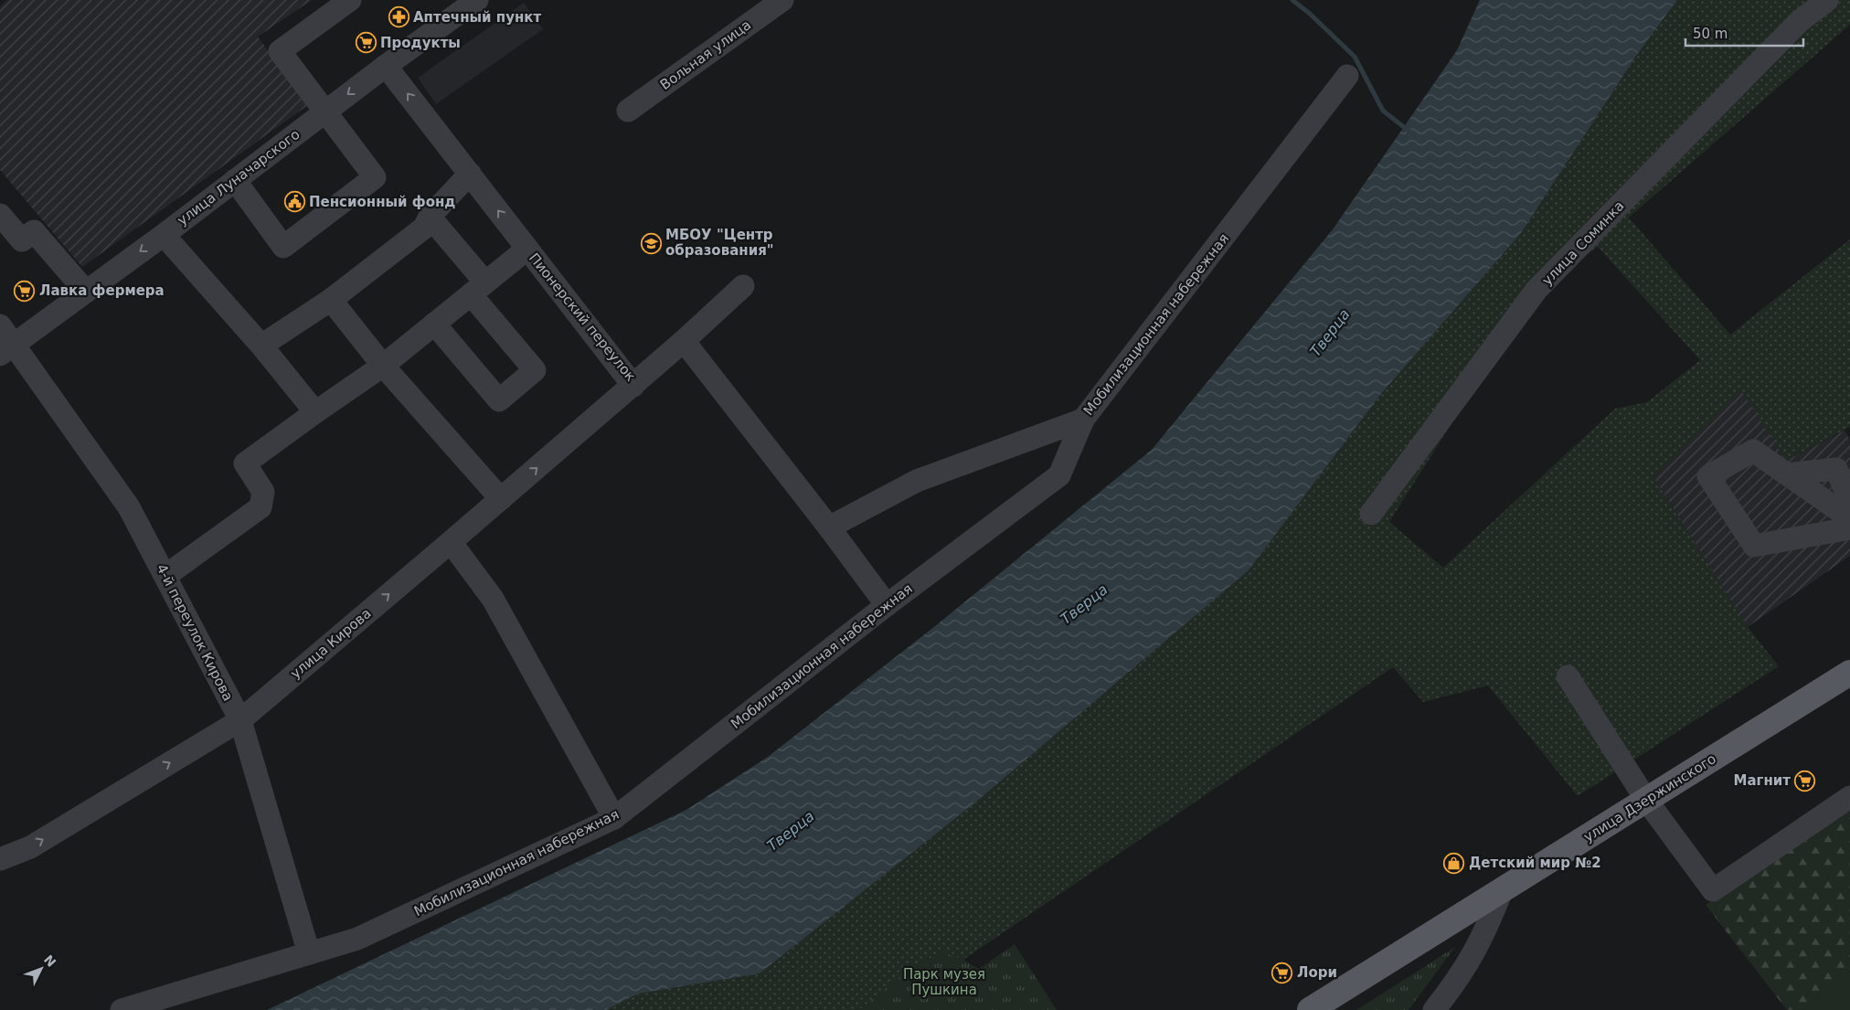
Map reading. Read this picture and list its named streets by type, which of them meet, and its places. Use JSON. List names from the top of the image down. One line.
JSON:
{"streets":{"main road":["улица Дзержинского"],"street":["Вольная улица","улица Луначарского","улица Соминка","Пионерский переулок","Мобилизационная набережная","4-й переулок Кирова","улица Кирова"]},"crossings":[["улица Луначарского","Пионерский переулок"],["улица Луначарского","4-й переулок Кирова"],["Пионерский переулок","улица Кирова"],["Мобилизационная набережная","4-й переулок Кирова"],["4-й переулок Кирова","улица Кирова"]],"one_way":["улица Кирова"],"water":["Тверца"],"parks":["Парк музея Пушкина"],"places":{"pharmacy":["Аптечный пункт"],"supermarket":["Продукты","Лавка фермера","Магнит","Лори"],"public building":["Пенсионный фонд"],"school or university":["МБОУ \"Центр образования\""],"shop":["Детский мир №2"]},"scale_bar":"50 m","north":"top right"}
